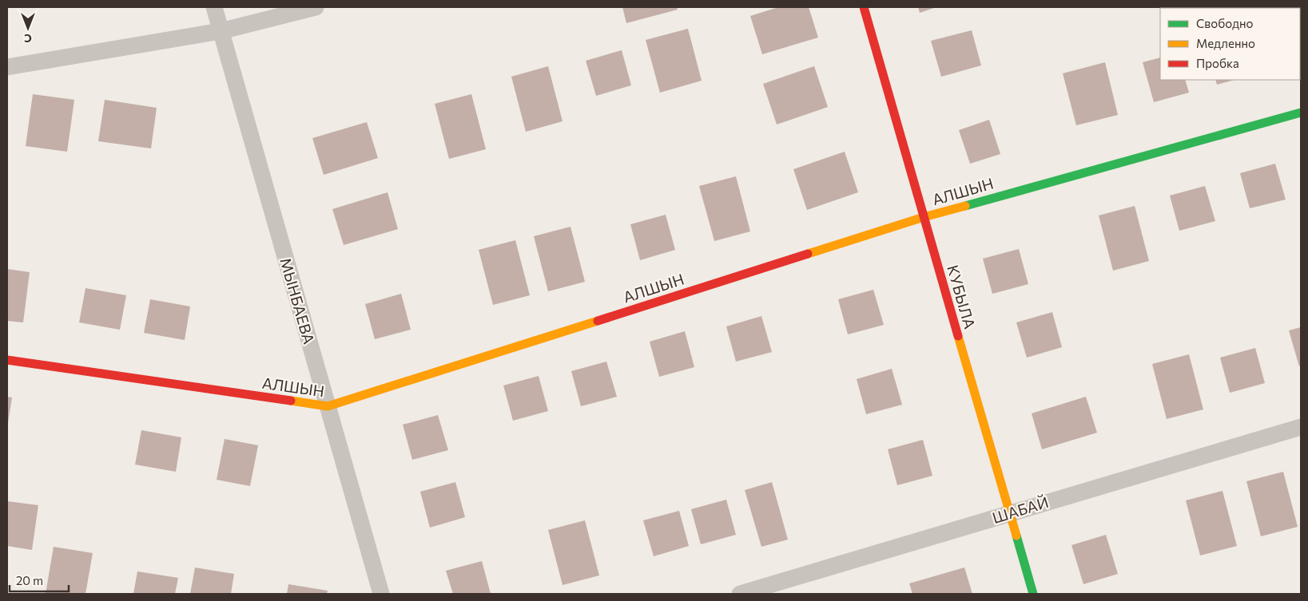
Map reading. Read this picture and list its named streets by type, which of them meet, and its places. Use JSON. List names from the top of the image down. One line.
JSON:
{"streets":{"street":["АЛШЫН","КУБЫЛА","МЫНБАЕВА","ШАБАЙ"]},"crossings":[["АЛШЫН","КУБЫЛА"],["АЛШЫН","МЫНБАЕВА"],["КУБЫЛА","ШАБАЙ"]],"legend":["Свободно","Медленно","Пробка"],"scale_bar":"20 m","north":"bottom"}
